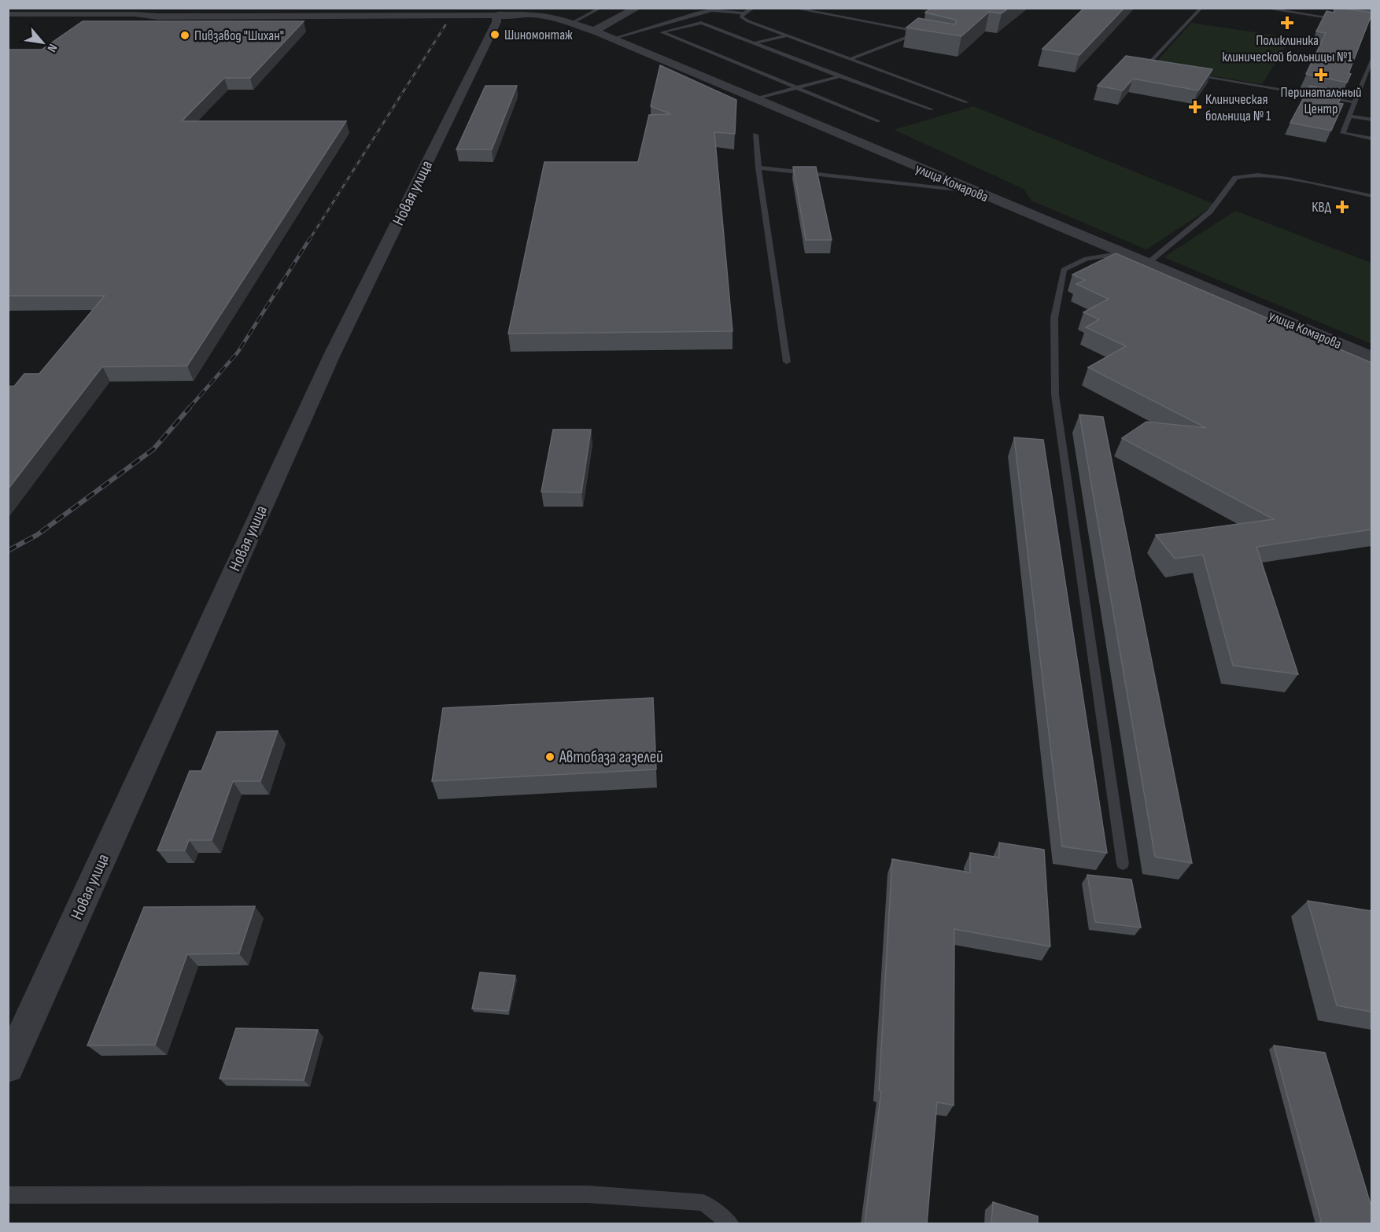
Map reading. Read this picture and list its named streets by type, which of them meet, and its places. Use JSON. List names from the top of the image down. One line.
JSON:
{"streets":{"street":["улица Комарова","Новая улица"]},"crossings":[["улица Комарова","Новая улица"]],"places":{"health":["Поликлиника клинической больницы №1","Перинатальный Центр","Клиническая больница № 1","КВД"],"other":["Шиномонтаж","Пивзавод \"Шихан\"","Автобаза газелей"]},"north":"bottom right"}
